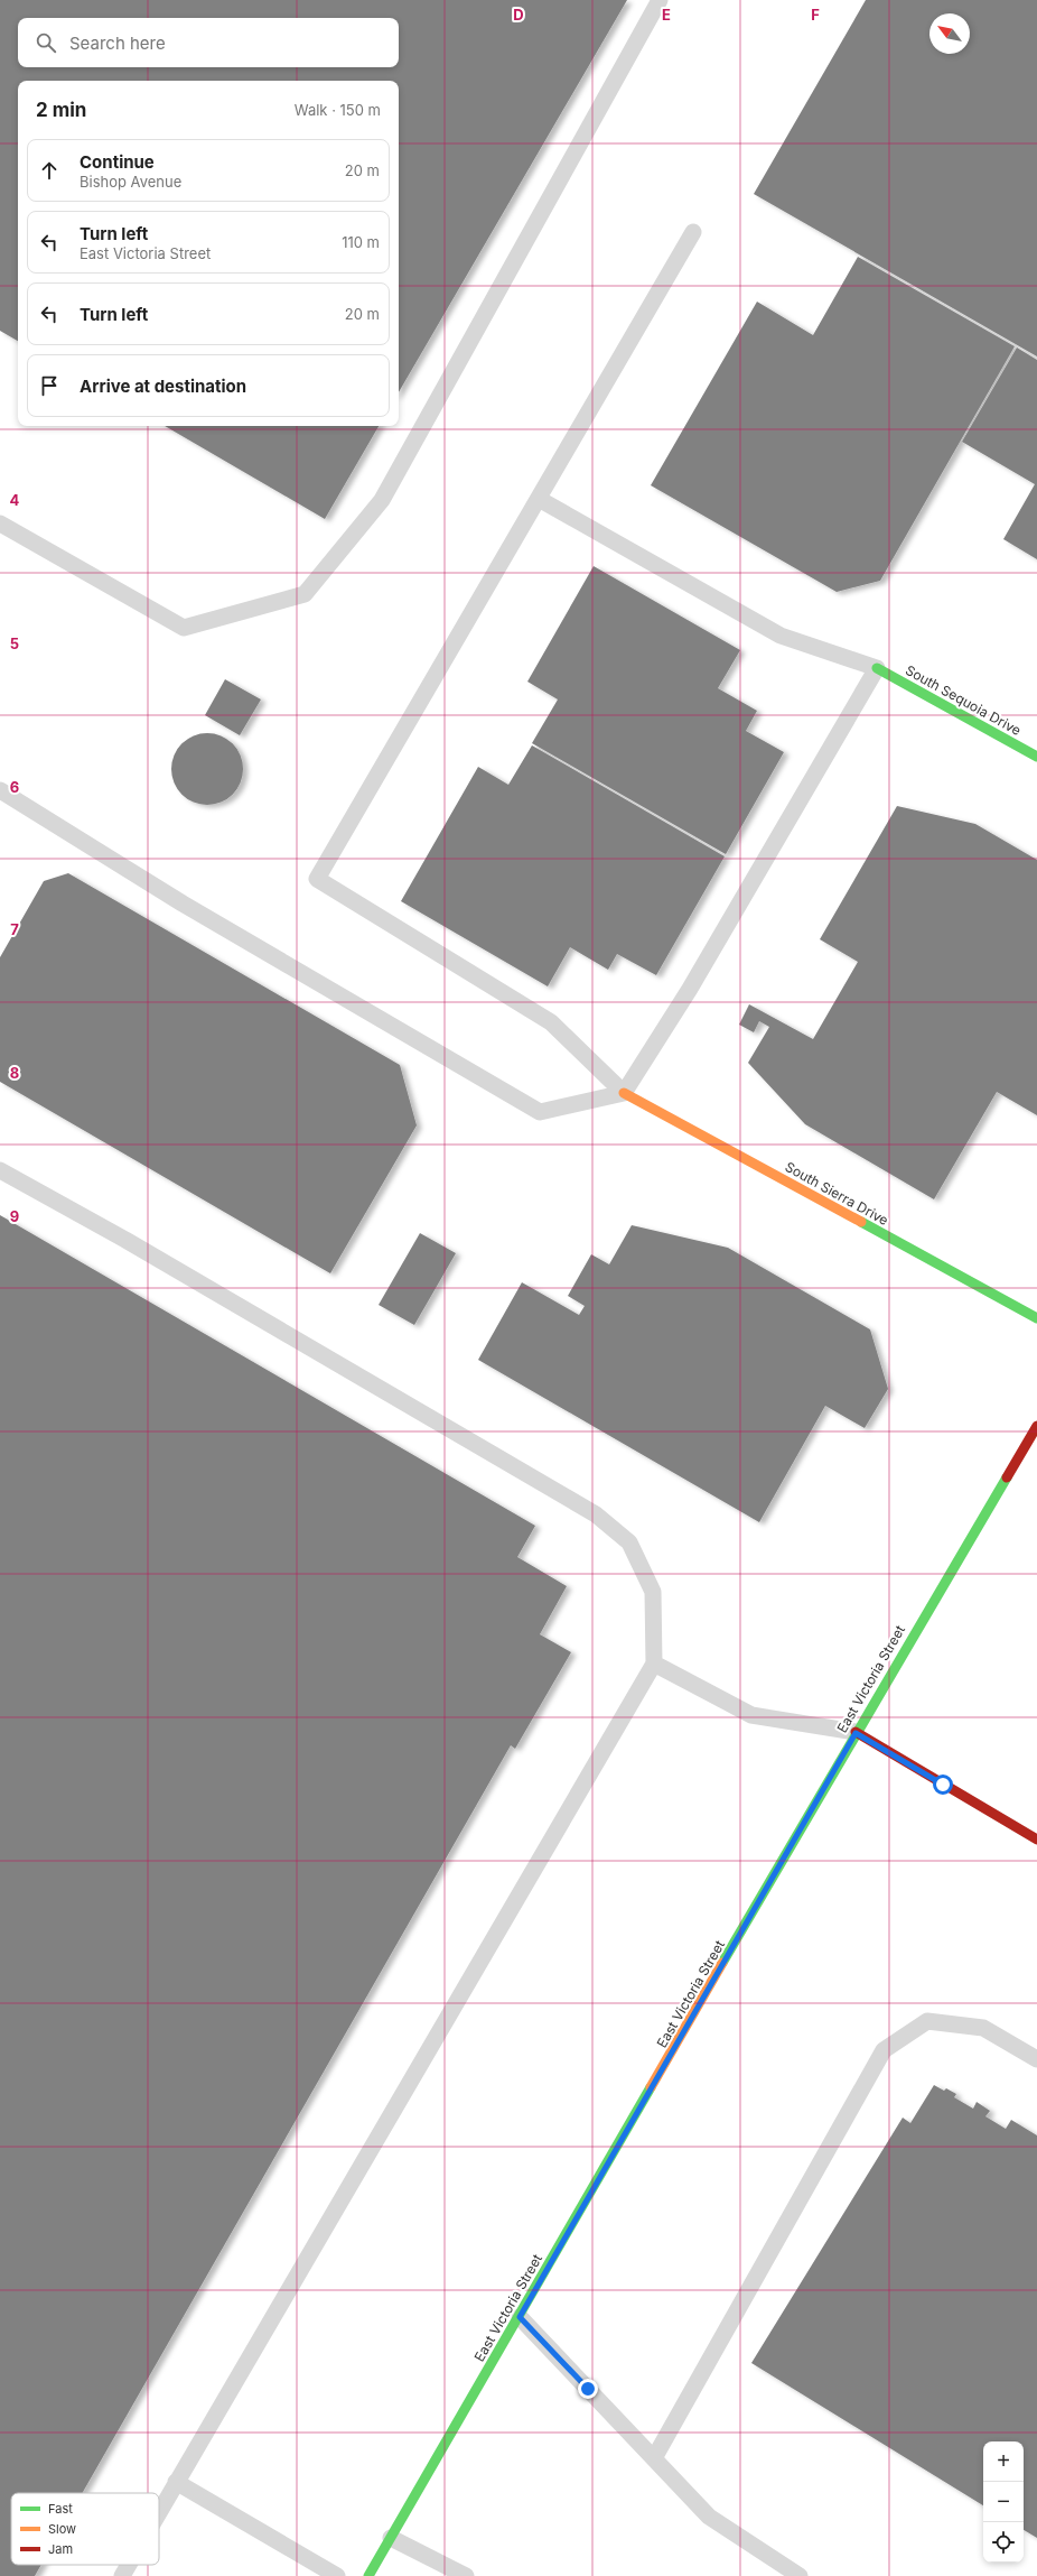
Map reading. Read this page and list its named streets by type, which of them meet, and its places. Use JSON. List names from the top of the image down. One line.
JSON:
{"streets":{"main road":["South Sequoia Drive","South Sierra Drive","East Victoria Street"]},"legend":["Fast","Slow","Jam"],"north":"top left","page":{"search":"Search here","heading":["2 min","Walk · 150 m"],"list":[["Continue","Bishop Avenue","20 m"],["Turn left","East Victoria Street","110 m"],["Turn left","20 m"],"Arrive at destination"],"map_buttons":["+","−"]},"grid":{"columns":["D","E","F"],"rows":["4","5","6","7","8","9"]}}
